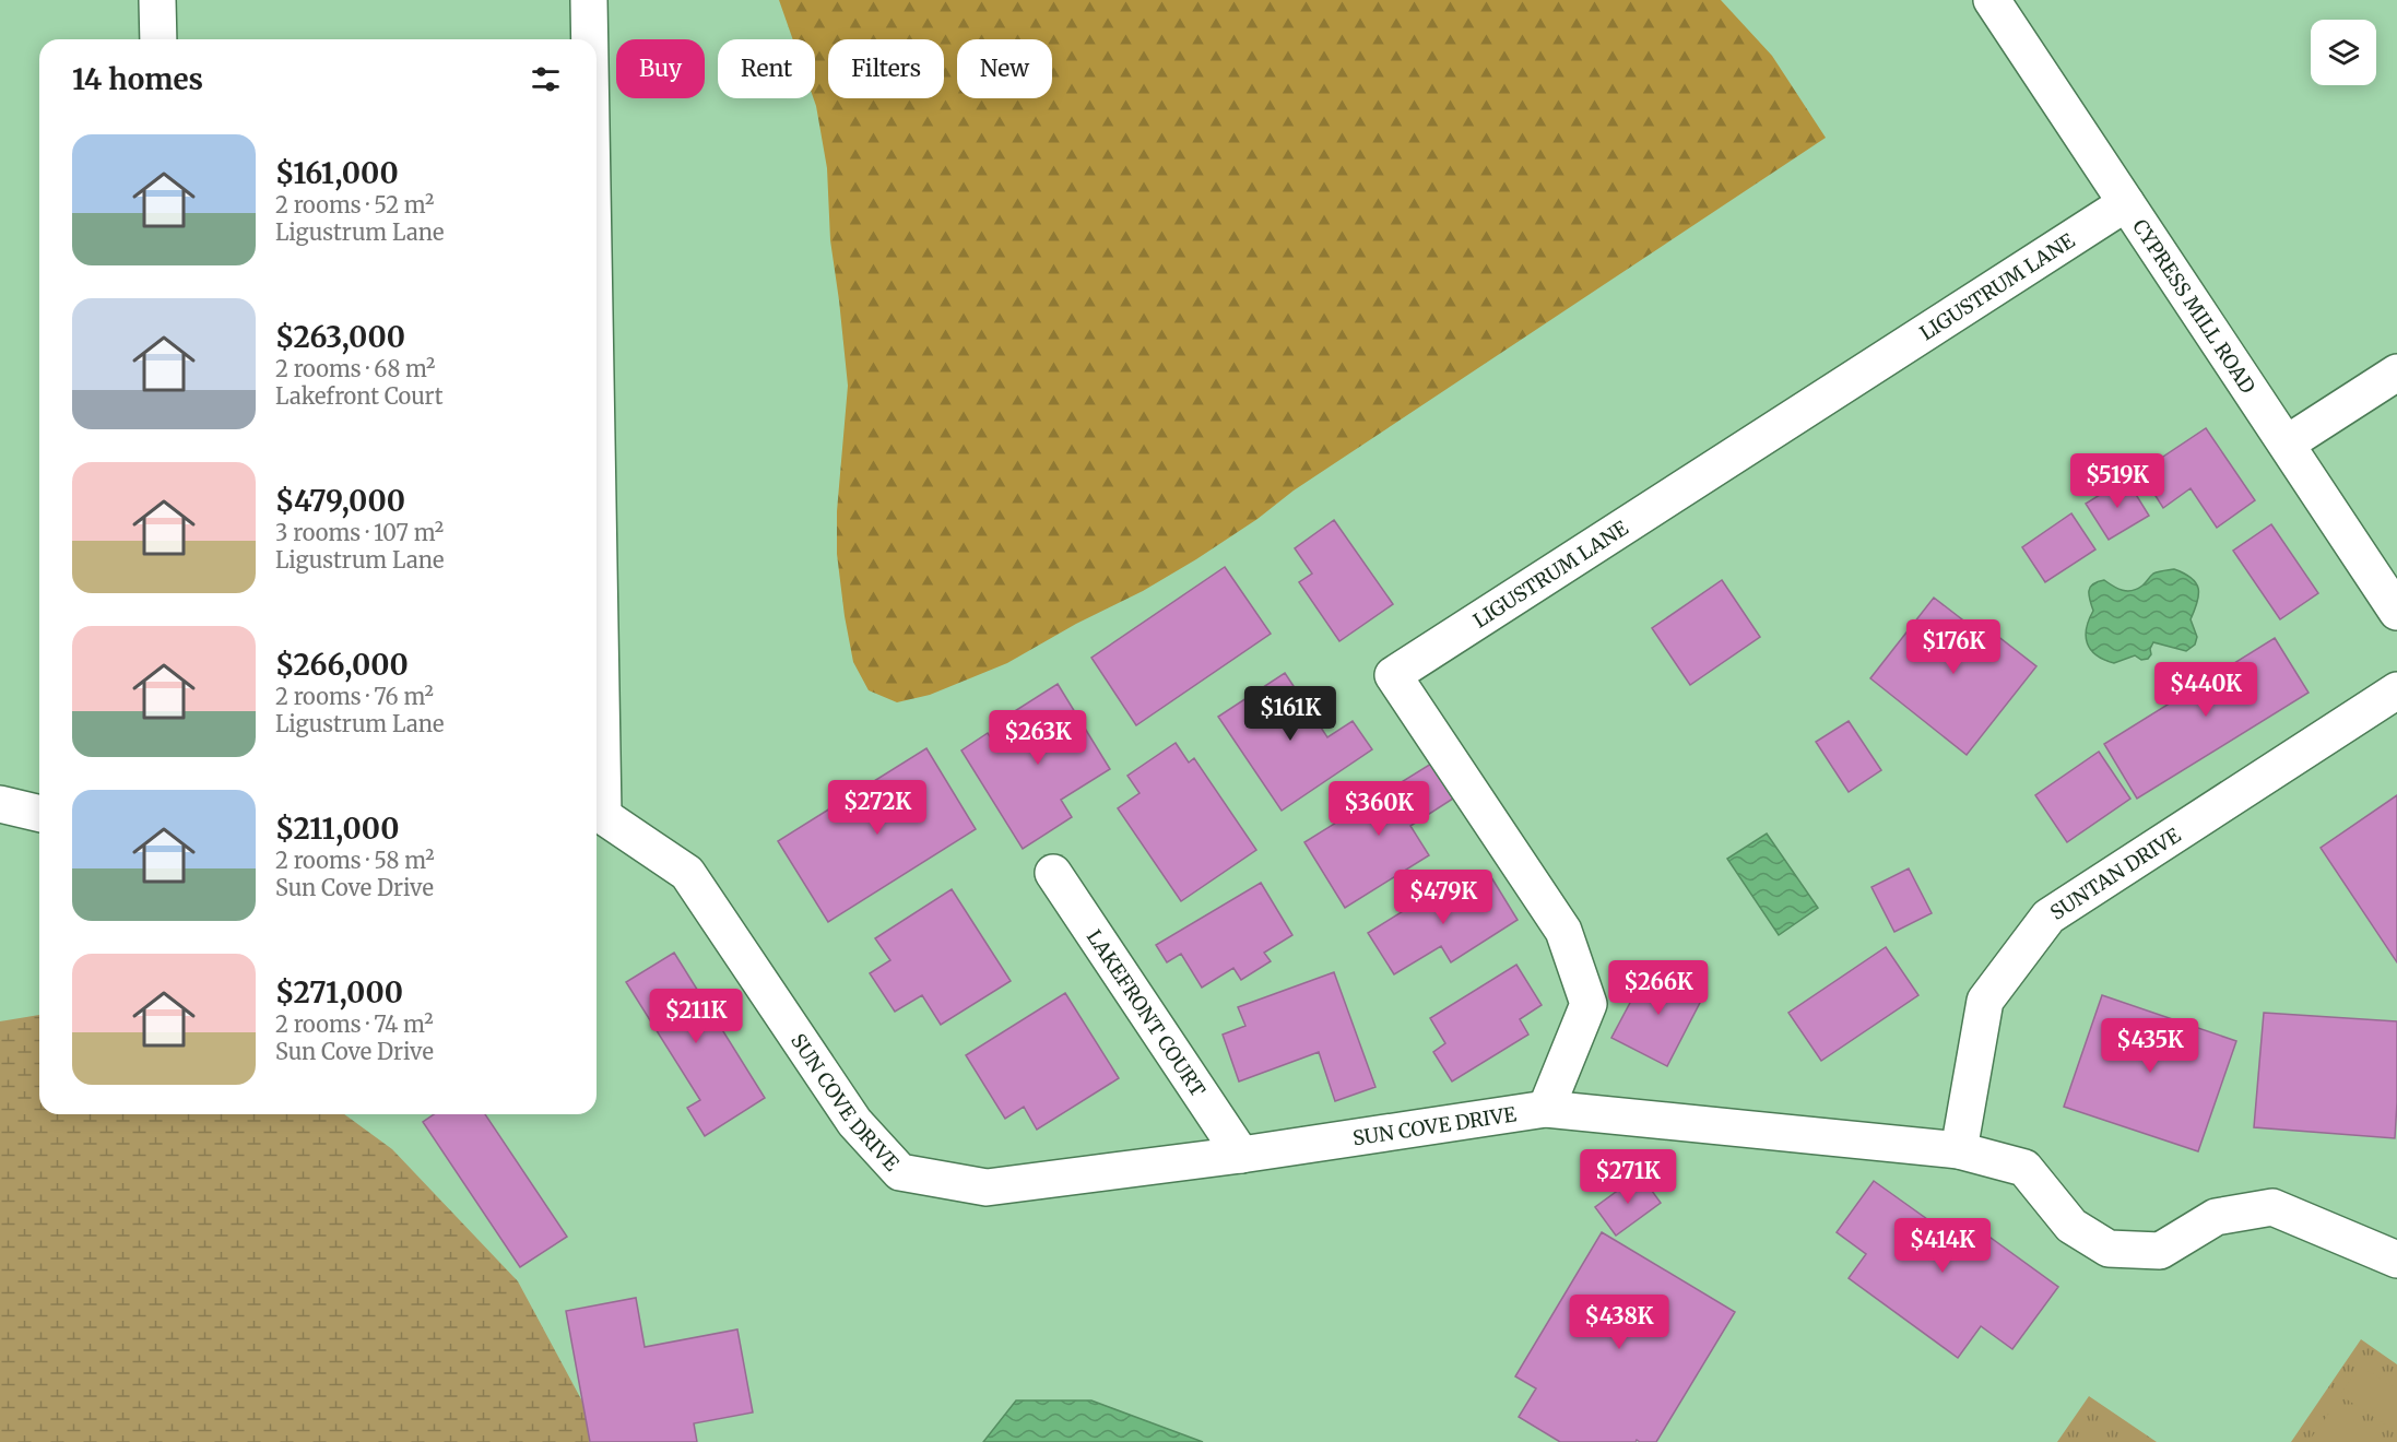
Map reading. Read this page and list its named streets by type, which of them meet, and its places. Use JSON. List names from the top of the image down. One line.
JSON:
{"streets":{"street":["LIGUSTRUM LANE","CYPRESS MILL ROAD","SUNTAN DRIVE","LAKEFRONT COURT","SUN COVE DRIVE"]},"crossings":[["LIGUSTRUM LANE","CYPRESS MILL ROAD"],["LIGUSTRUM LANE","SUN COVE DRIVE"],["SUNTAN DRIVE","SUN COVE DRIVE"],["LAKEFRONT COURT","SUN COVE DRIVE"]],"page":{"chip":["Buy","Rent","Filters","New"],"heading":"14 homes","list":[{"name":"$161,000","note":"2 rooms · 52 m² · Ligustrum Lane"},{"name":"$263,000","note":"2 rooms · 68 m² · Lakefront Court"},{"name":"$479,000","note":"3 rooms · 107 m² · Ligustrum Lane"},{"name":"$266,000","note":"2 rooms · 76 m² · Ligustrum Lane"},{"name":"$211,000","note":"2 rooms · 58 m² · Sun Cove Drive"},{"name":"$271,000","note":"2 rooms · 74 m² · Sun Cove Drive"}],"price":["$519K","$176K","$440K","$161K","$263K","$272K","$360K","$479K","$266K","$211K","$435K","$271K","$414K","$438K"]}}
